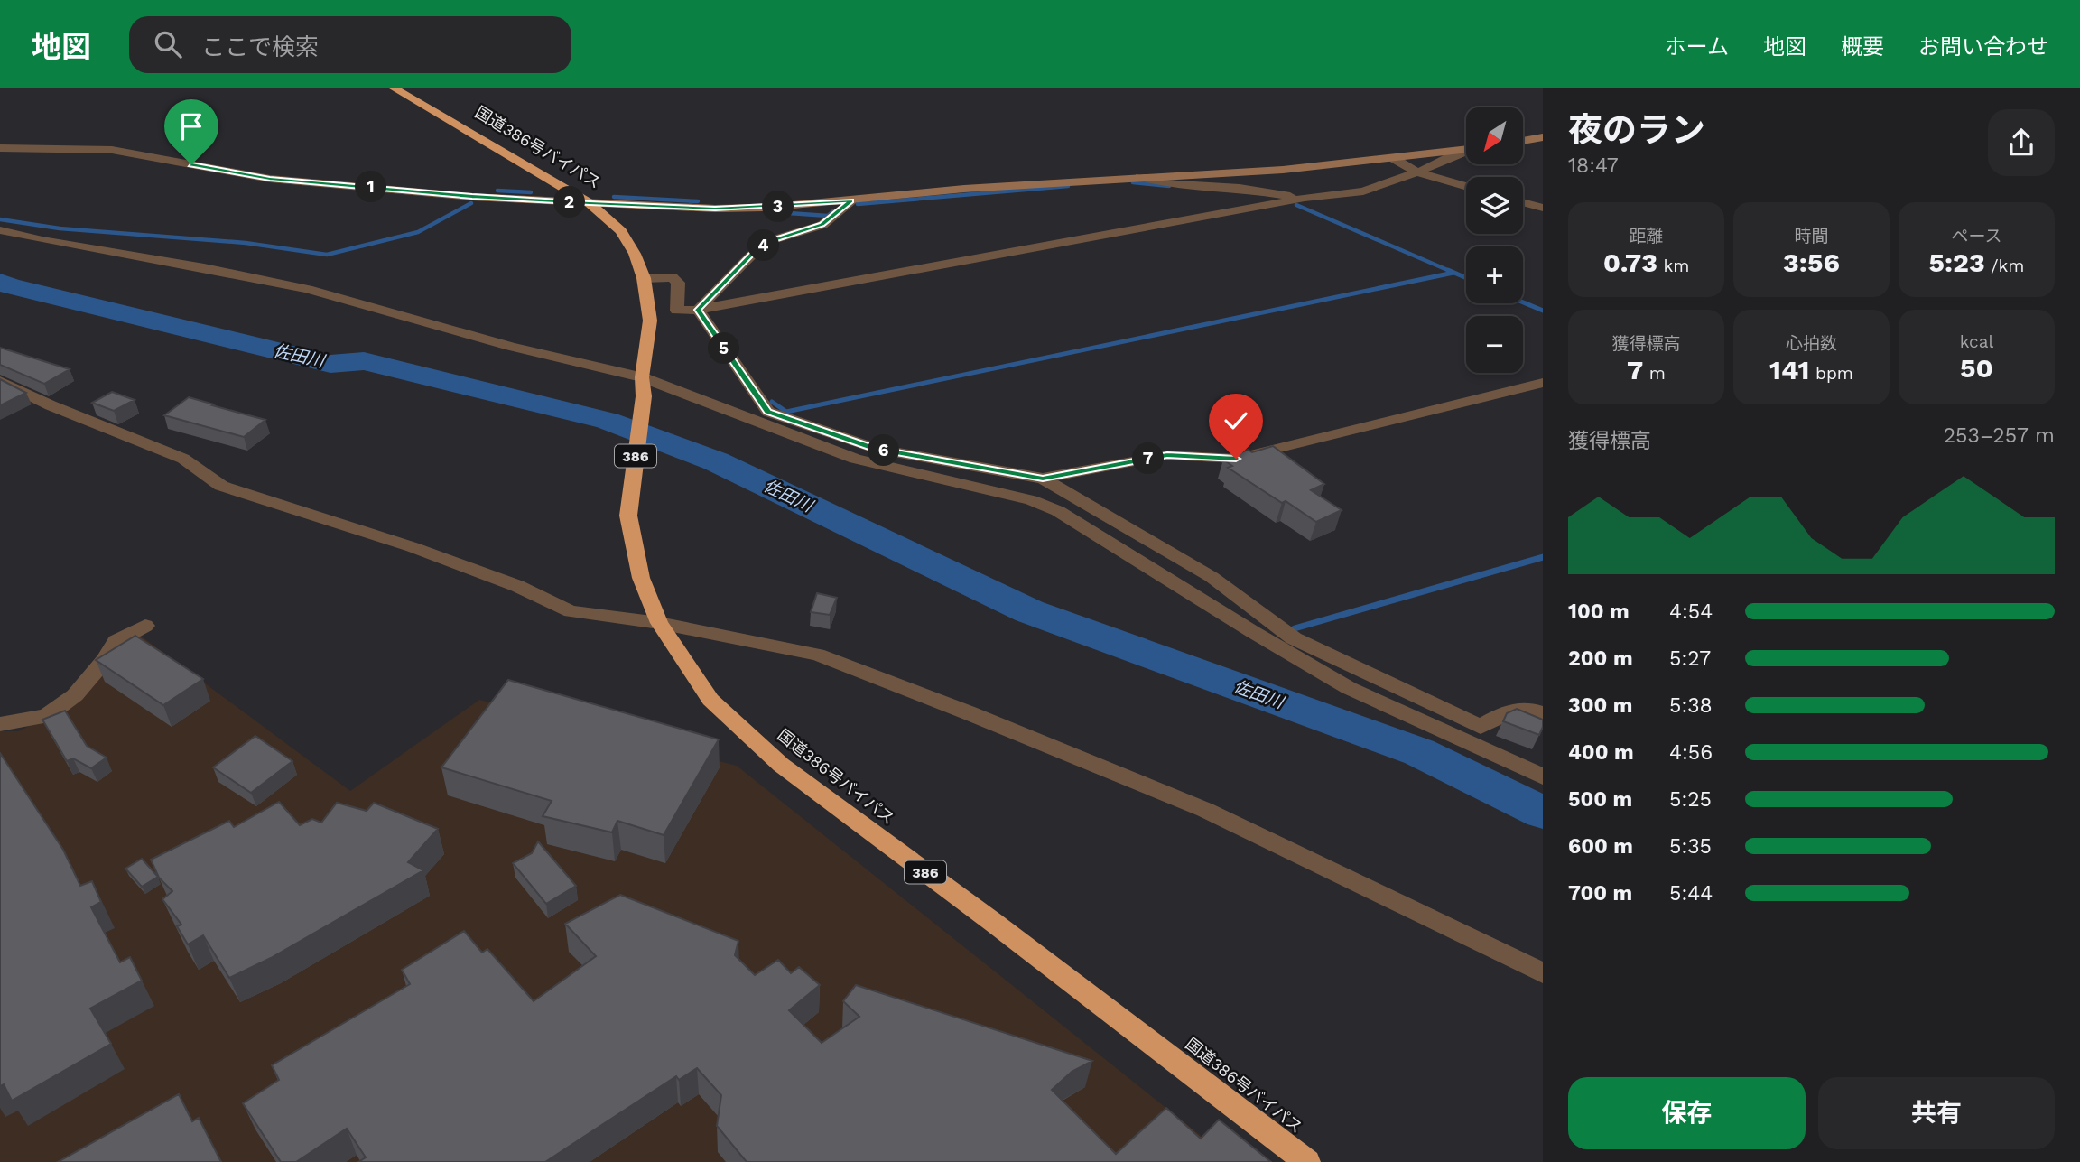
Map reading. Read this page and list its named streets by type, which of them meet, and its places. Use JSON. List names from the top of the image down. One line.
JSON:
{"streets":{"highway":["国道386号バイパス","386"]},"water":["佐田川"],"north":"bottom left","page":{"header":"地図","search":"ここで検索","nav":["ホーム","地図","概要","お問い合わせ"],"heading":["夜のラン","18:47"],"map_buttons":["+","−"],"pins":["1","2","3","4","5","6","7"],"stats":[["距離","0.73 km"],["時間","3:56"],["ペース","5:23 /km"],["獲得標高","7 m"],["心拍数","141 bpm"],["kcal","50"]],"chart":["獲得標高","253–257 m"],"list":[{"name":"100 m","note":"4:54"},{"name":"200 m","note":"5:27"},{"name":"300 m","note":"5:38"},{"name":"400 m","note":"4:56"},{"name":"500 m","note":"5:25"},{"name":"600 m","note":"5:35"},{"name":"700 m","note":"5:44"}],"buttons":["保存","共有"]}}
